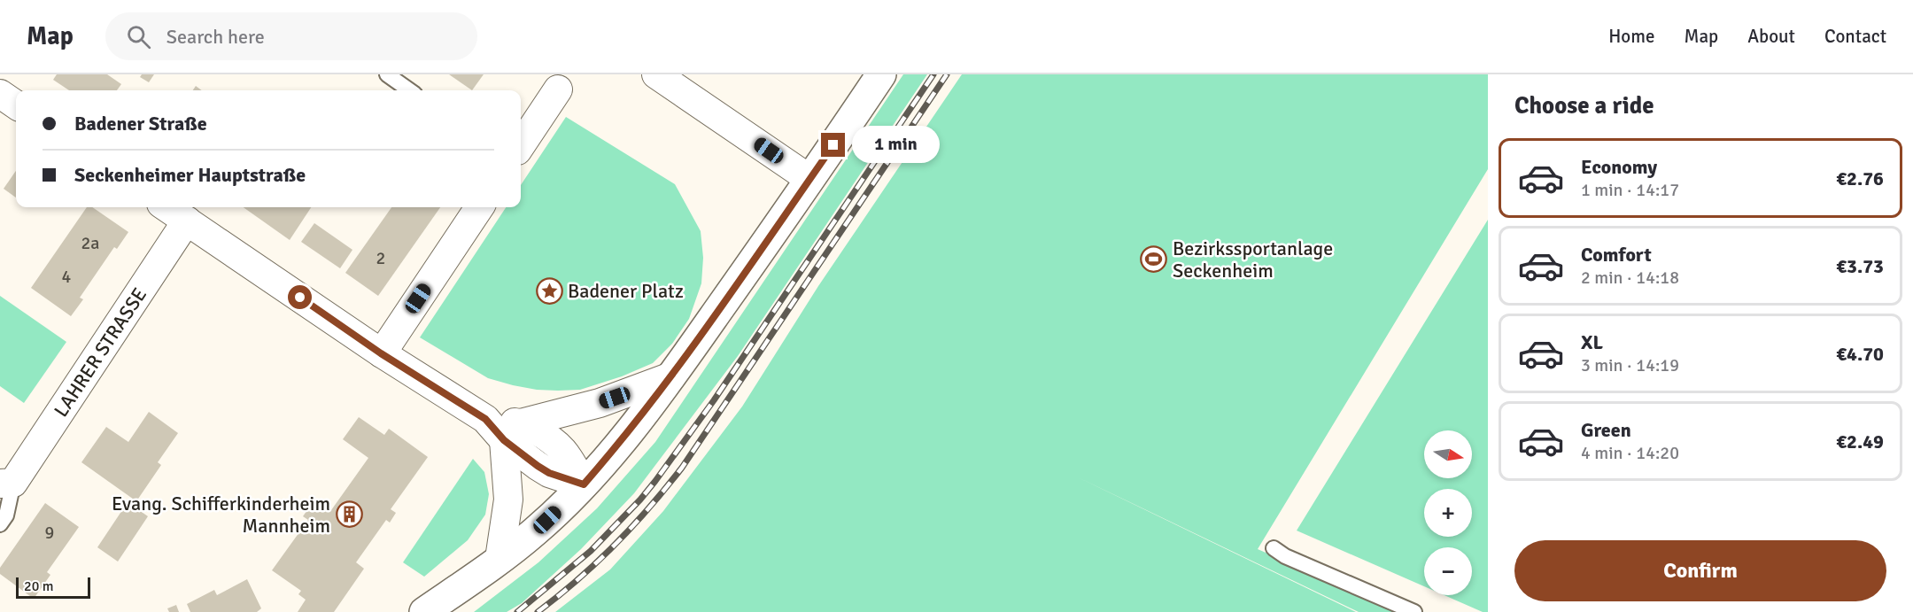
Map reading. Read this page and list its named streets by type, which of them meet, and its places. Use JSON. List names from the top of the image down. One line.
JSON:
{"streets":{"street":["LAHRER STRASSE"]},"places":{"sports":["Bezirkssportanlage Seckenheim"],"place":["Badener Platz"],"building":["Evang. Schifferkinderheim Mannheim"]},"house_numbers":["2a","2","4","9"],"scale_bar":"20 m","north":"right","page":{"header":"Map","search":"Search here","nav":["Home","Map","About","Contact"],"heading":"Choose a ride","banner":["Badener Straße","Seckenheimer Hauptstraße"],"bubble":"1 min","list":[{"name":"Economy","note":"1 min · 14:17","value":"€2.76"},{"name":"Comfort","note":"2 min · 14:18","value":"€3.73"},{"name":"XL","note":"3 min · 14:19","value":"€4.70"},{"name":"Green","note":"4 min · 14:20","value":"€2.49"}],"map_buttons":["+","−"],"buttons":"Confirm","scale":"20 m"}}
